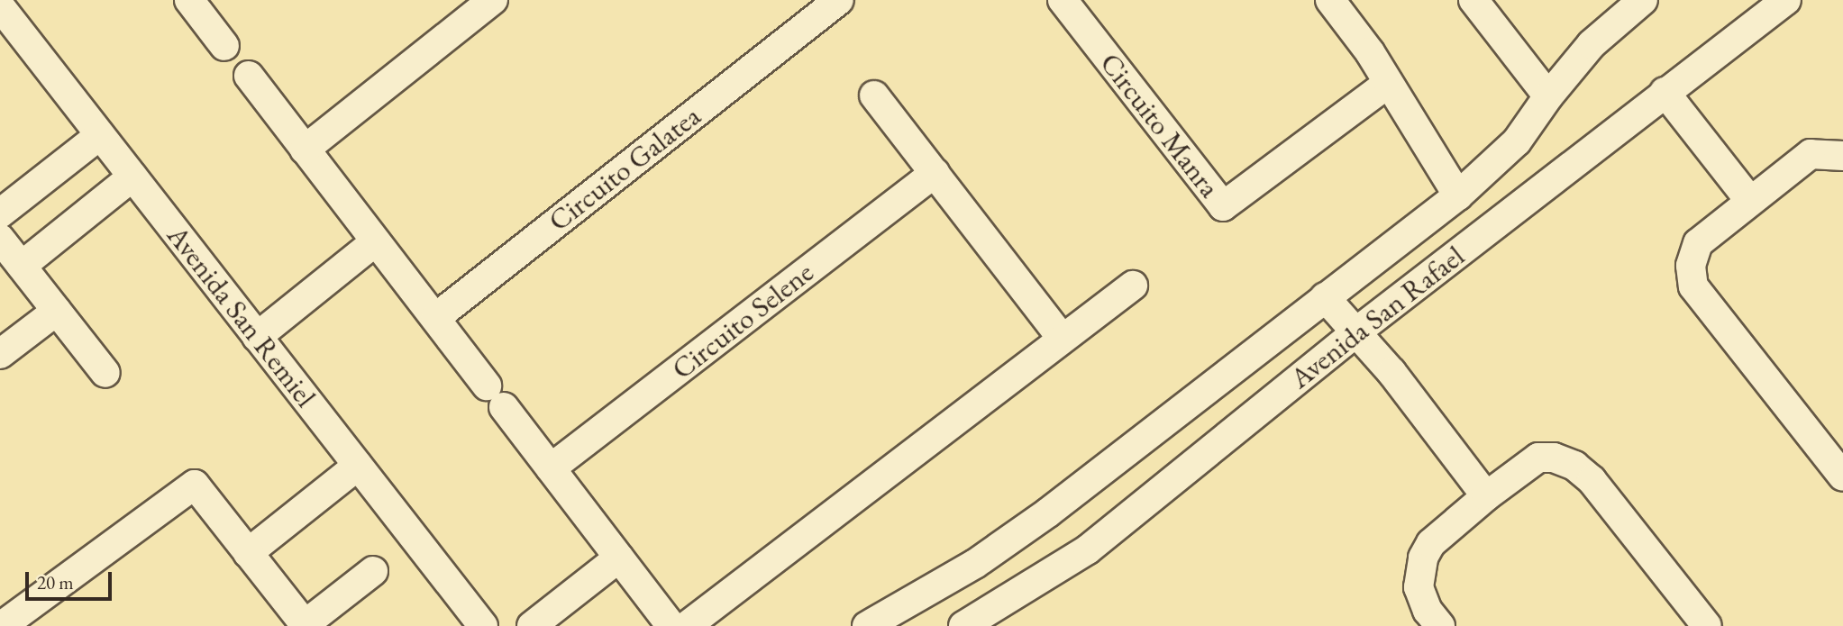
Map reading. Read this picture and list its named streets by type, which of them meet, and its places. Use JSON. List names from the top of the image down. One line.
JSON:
{"streets":{"street":["Circuito Manra","Circuito Galatea","Avenida San Remiel","Avenida San Rafael","Circuito Selene"]},"scale_bar":"20 m"}
